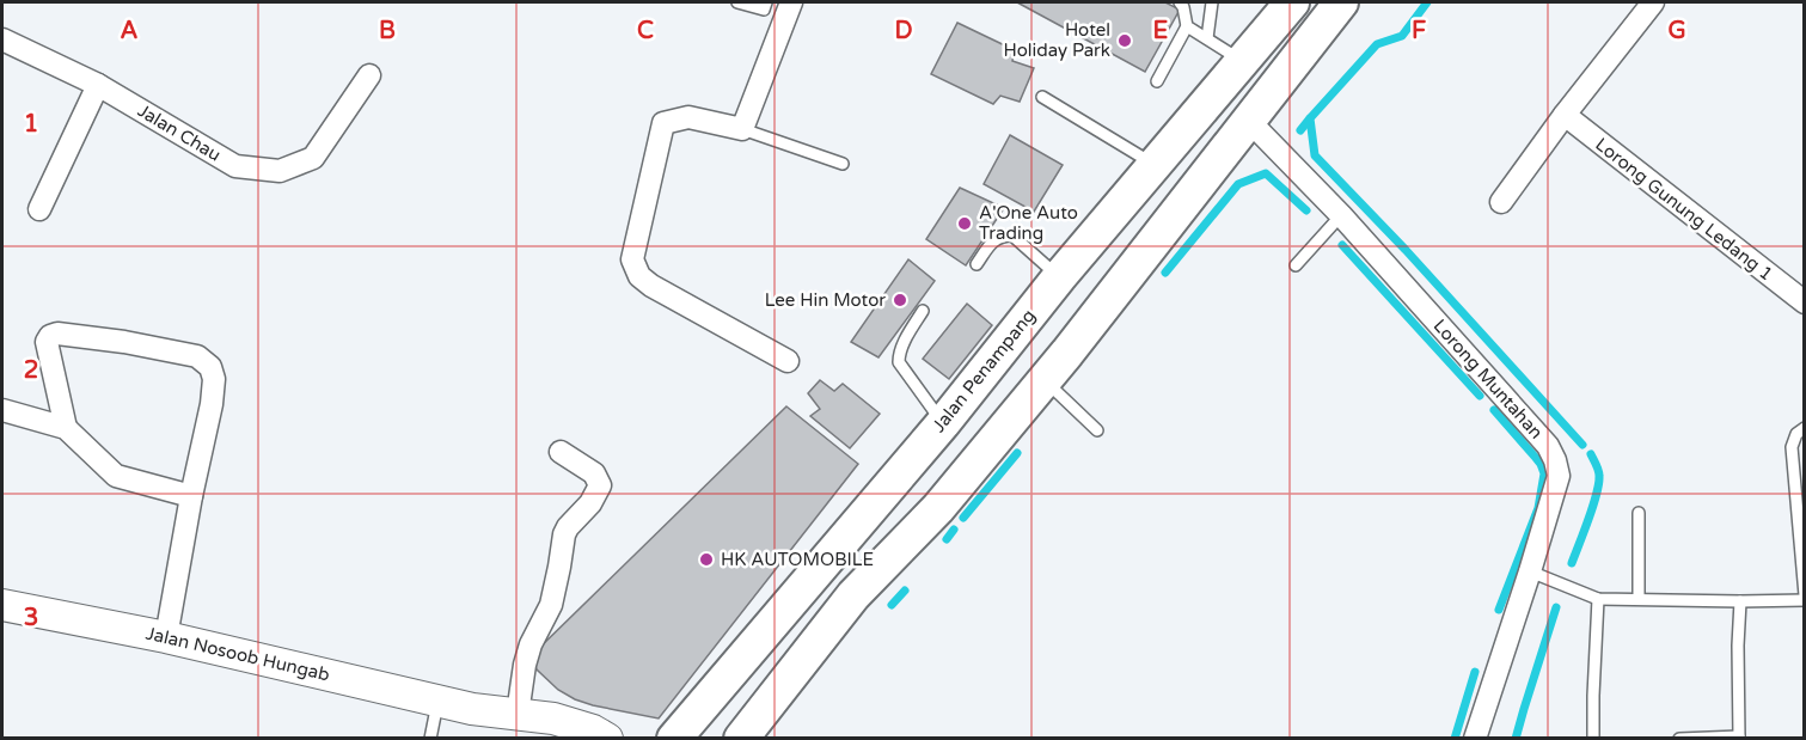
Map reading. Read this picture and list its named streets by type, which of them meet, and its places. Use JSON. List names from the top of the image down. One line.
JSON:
{"streets":{"main road":["Jalan Penampang","Jalan Nosoob Hungab"],"street":["Jalan Chau","Lorong Gunung Ledang 1","Lorong Muntahan"]},"places":["Hotel Holiday Park","A'One Auto Trading","Lee Hin Motor","HK AUTOMOBILE"],"grid":{"columns":["A","B","C","D","E","F","G"],"rows":["1","2","3"]}}
